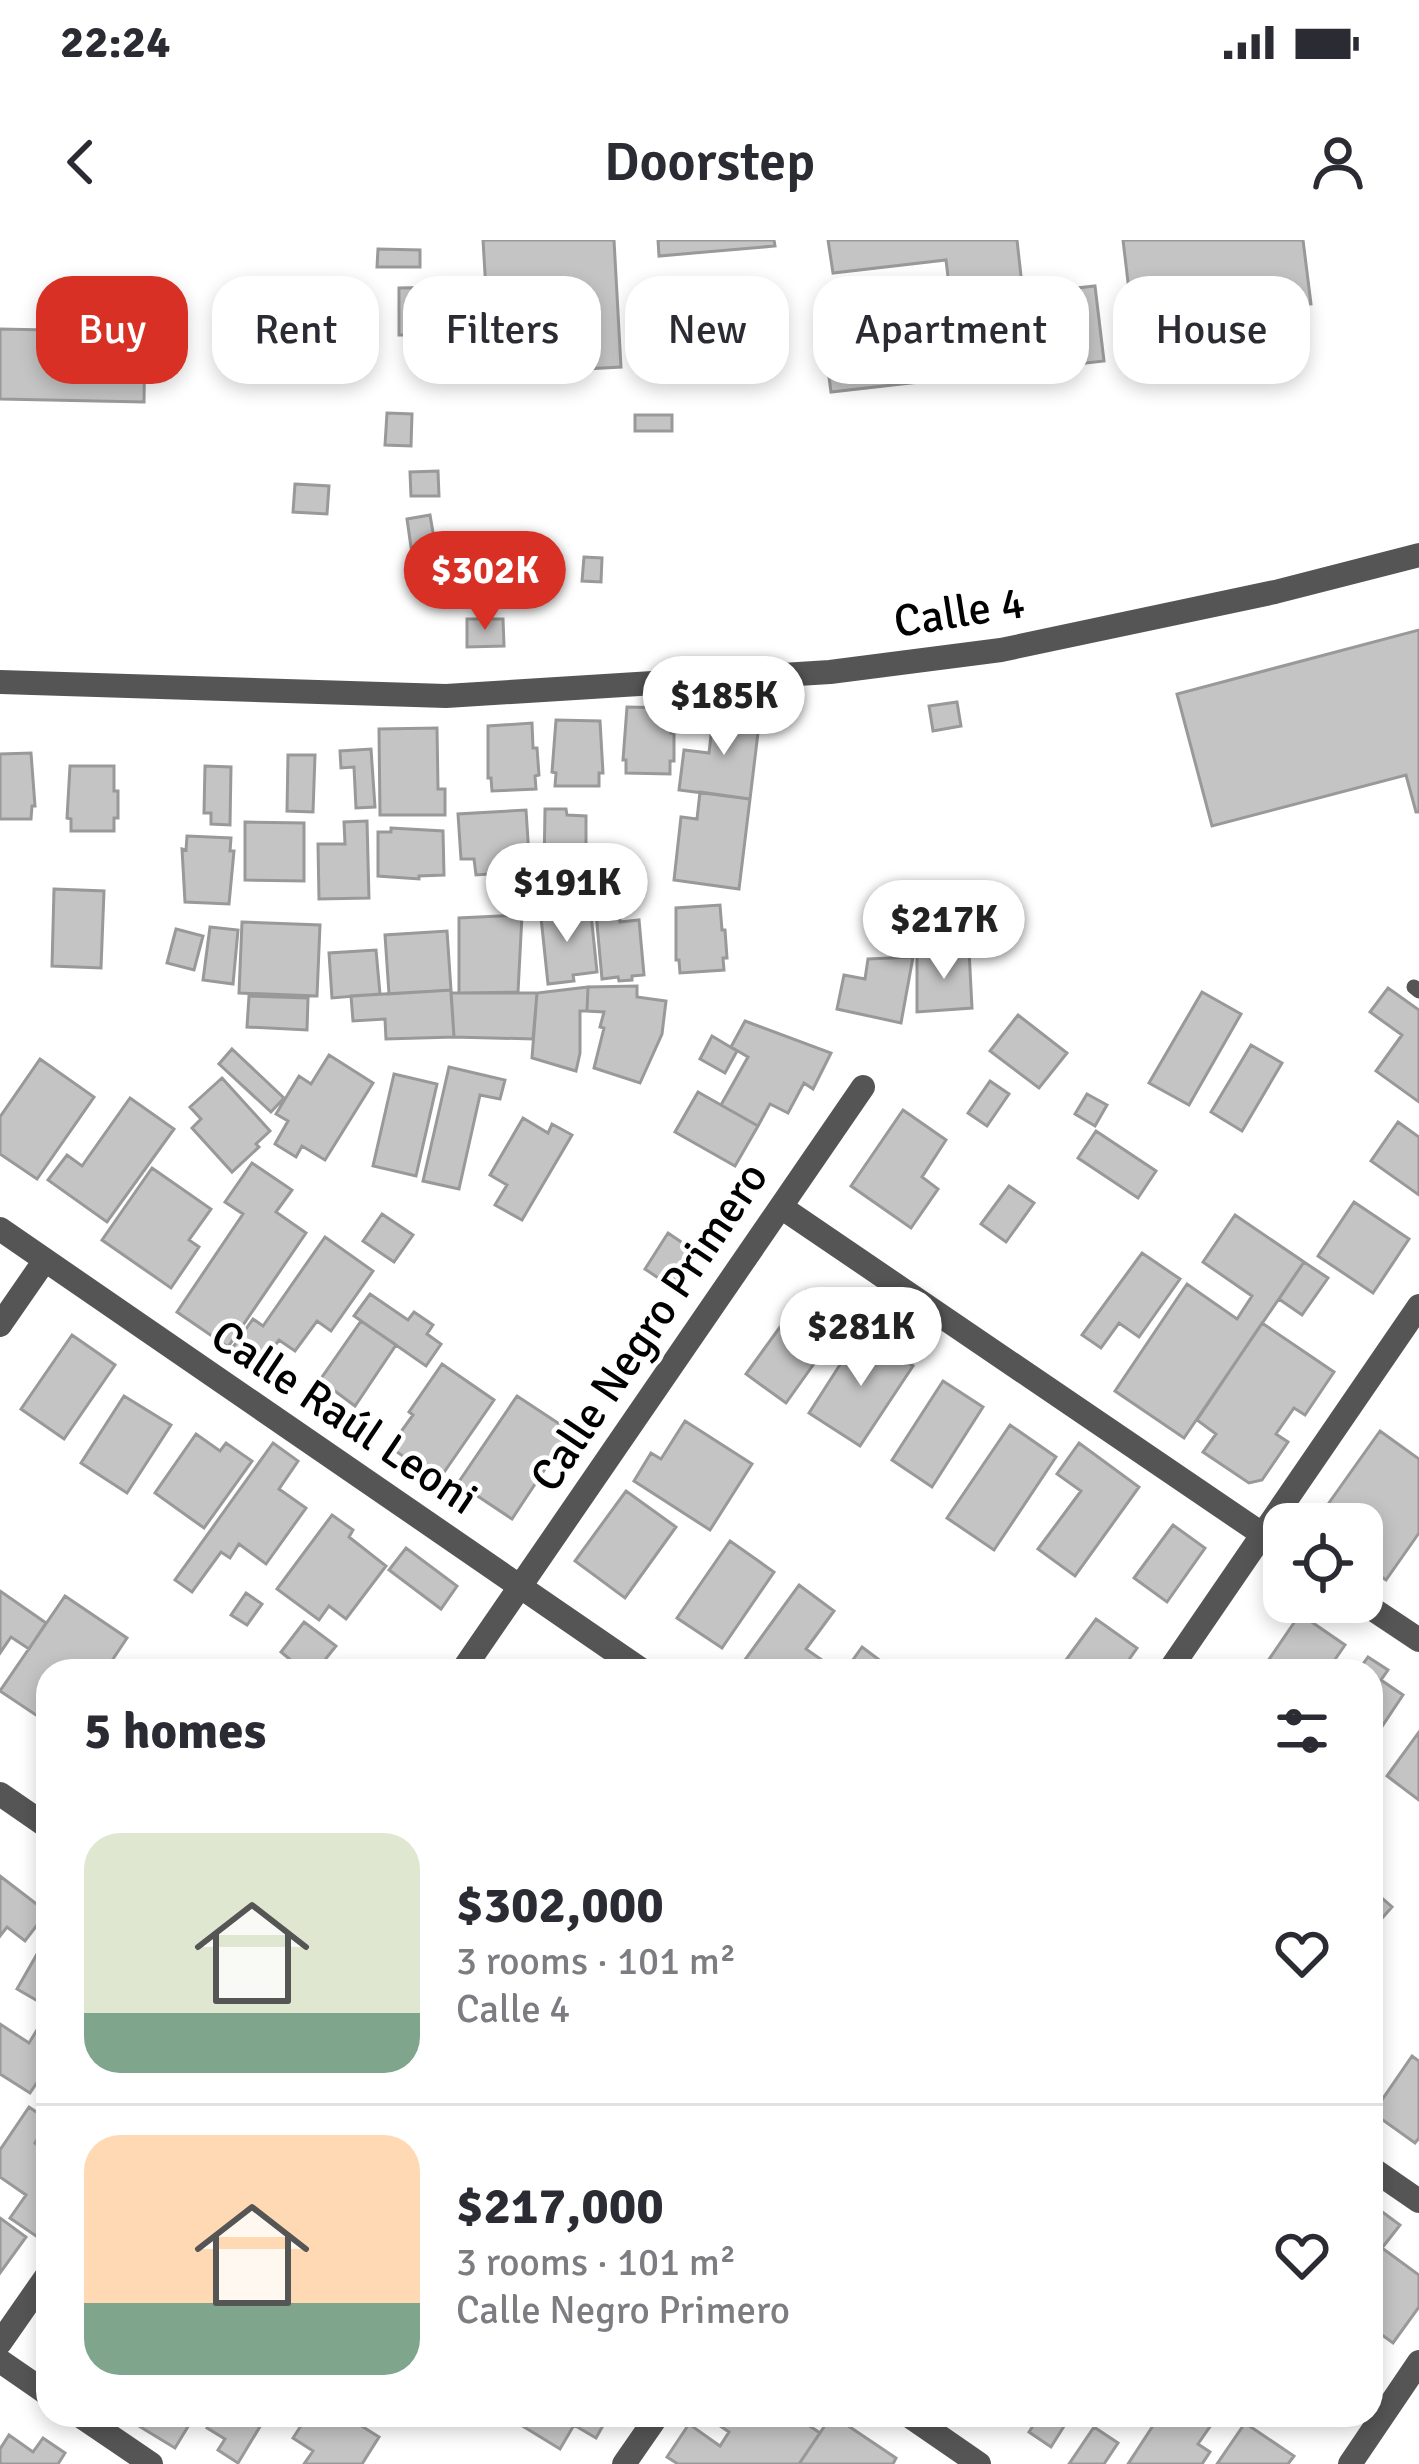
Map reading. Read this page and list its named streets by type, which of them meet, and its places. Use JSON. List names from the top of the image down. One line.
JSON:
{"streets":{"street":["Calle 4","Calle Negro Primero","Calle Raúl Leoni"]},"crossings":[["Calle Negro Primero","Calle Raúl Leoni"]],"page":{"status":"22:24","header":"Doorstep","chip":["Buy","Rent","Filters","New","Apartment","House"],"price":["$302K","$185K","$191K","$217K","$281K"],"heading":"5 homes","list":[{"name":"$302,000","note":"3 rooms · 101 m² · Calle 4"},{"name":"$217,000","note":"3 rooms · 101 m² · Calle Negro Primero"}]}}
